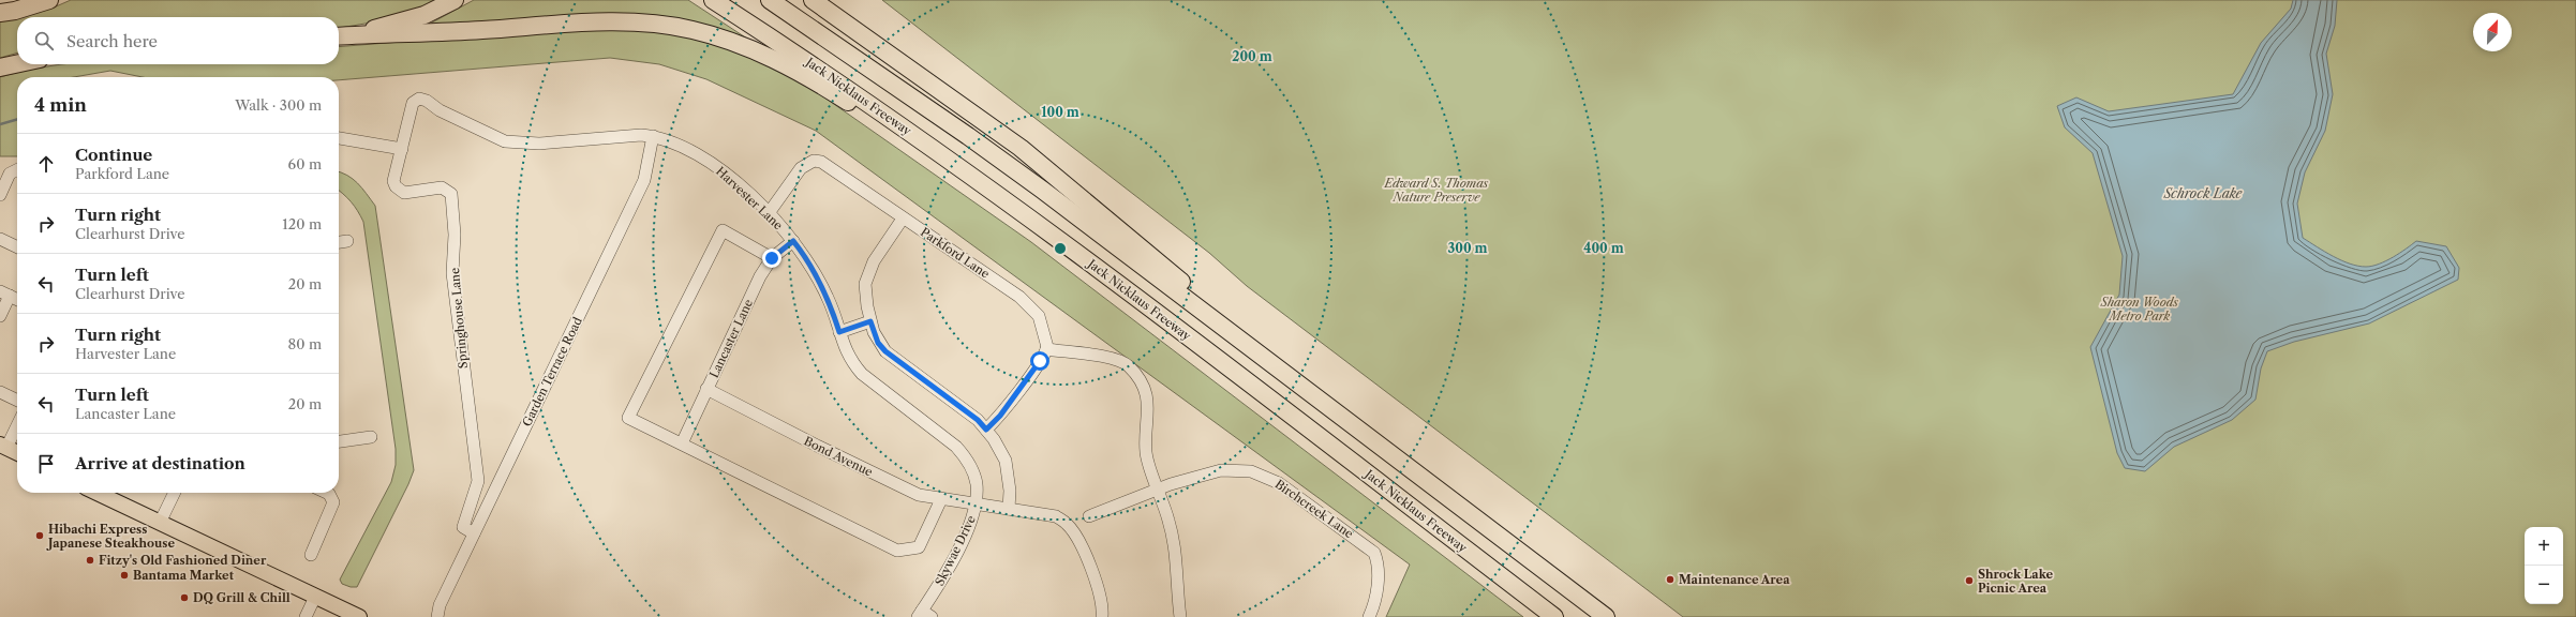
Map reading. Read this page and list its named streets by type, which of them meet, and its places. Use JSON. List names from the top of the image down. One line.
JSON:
{"streets":{"highway":["Jack Nicklaus Freeway"],"street":["Harvester Lane","Parkford Lane","Springhouse Lane","Lancaster Lane","Garden Terrace Road","Bond Avenue","Birchcreek Lane","Skywae Drive"]},"crossings":[["Harvester Lane","Parkford Lane"],["Harvester Lane","Springhouse Lane"],["Harvester Lane","Lancaster Lane"],["Harvester Lane","Garden Terrace Road"],["Harvester Lane","Bond Avenue"],["Harvester Lane","Skywae Drive"],["Springhouse Lane","Garden Terrace Road"],["Lancaster Lane","Bond Avenue"],["Bond Avenue","Skywae Drive"]],"water":["Schrock Lake"],"parks":["Edward S. Thomas Nature Preserve","Sharon Woods Metro Park"],"places":["Hibachi Express Japanese Steakhouse","Fitzy's Old Fashioned Diner","Bantama Market","Maintenance Area","Shrock Lake Picnic Area","DQ Grill & Chill"],"north":"top right","page":{"search":"Search here","heading":["4 min","Walk · 300 m"],"list":[["Continue","Parkford Lane","60 m"],["Turn right","Clearhurst Drive","120 m"],["Turn left","Clearhurst Drive","20 m"],["Turn right","Harvester Lane","80 m"],["Turn left","Lancaster Lane","20 m"],"Arrive at destination"],"map_buttons":["+","−"]},"rings":["200 m","100 m","300 m","400 m"]}
